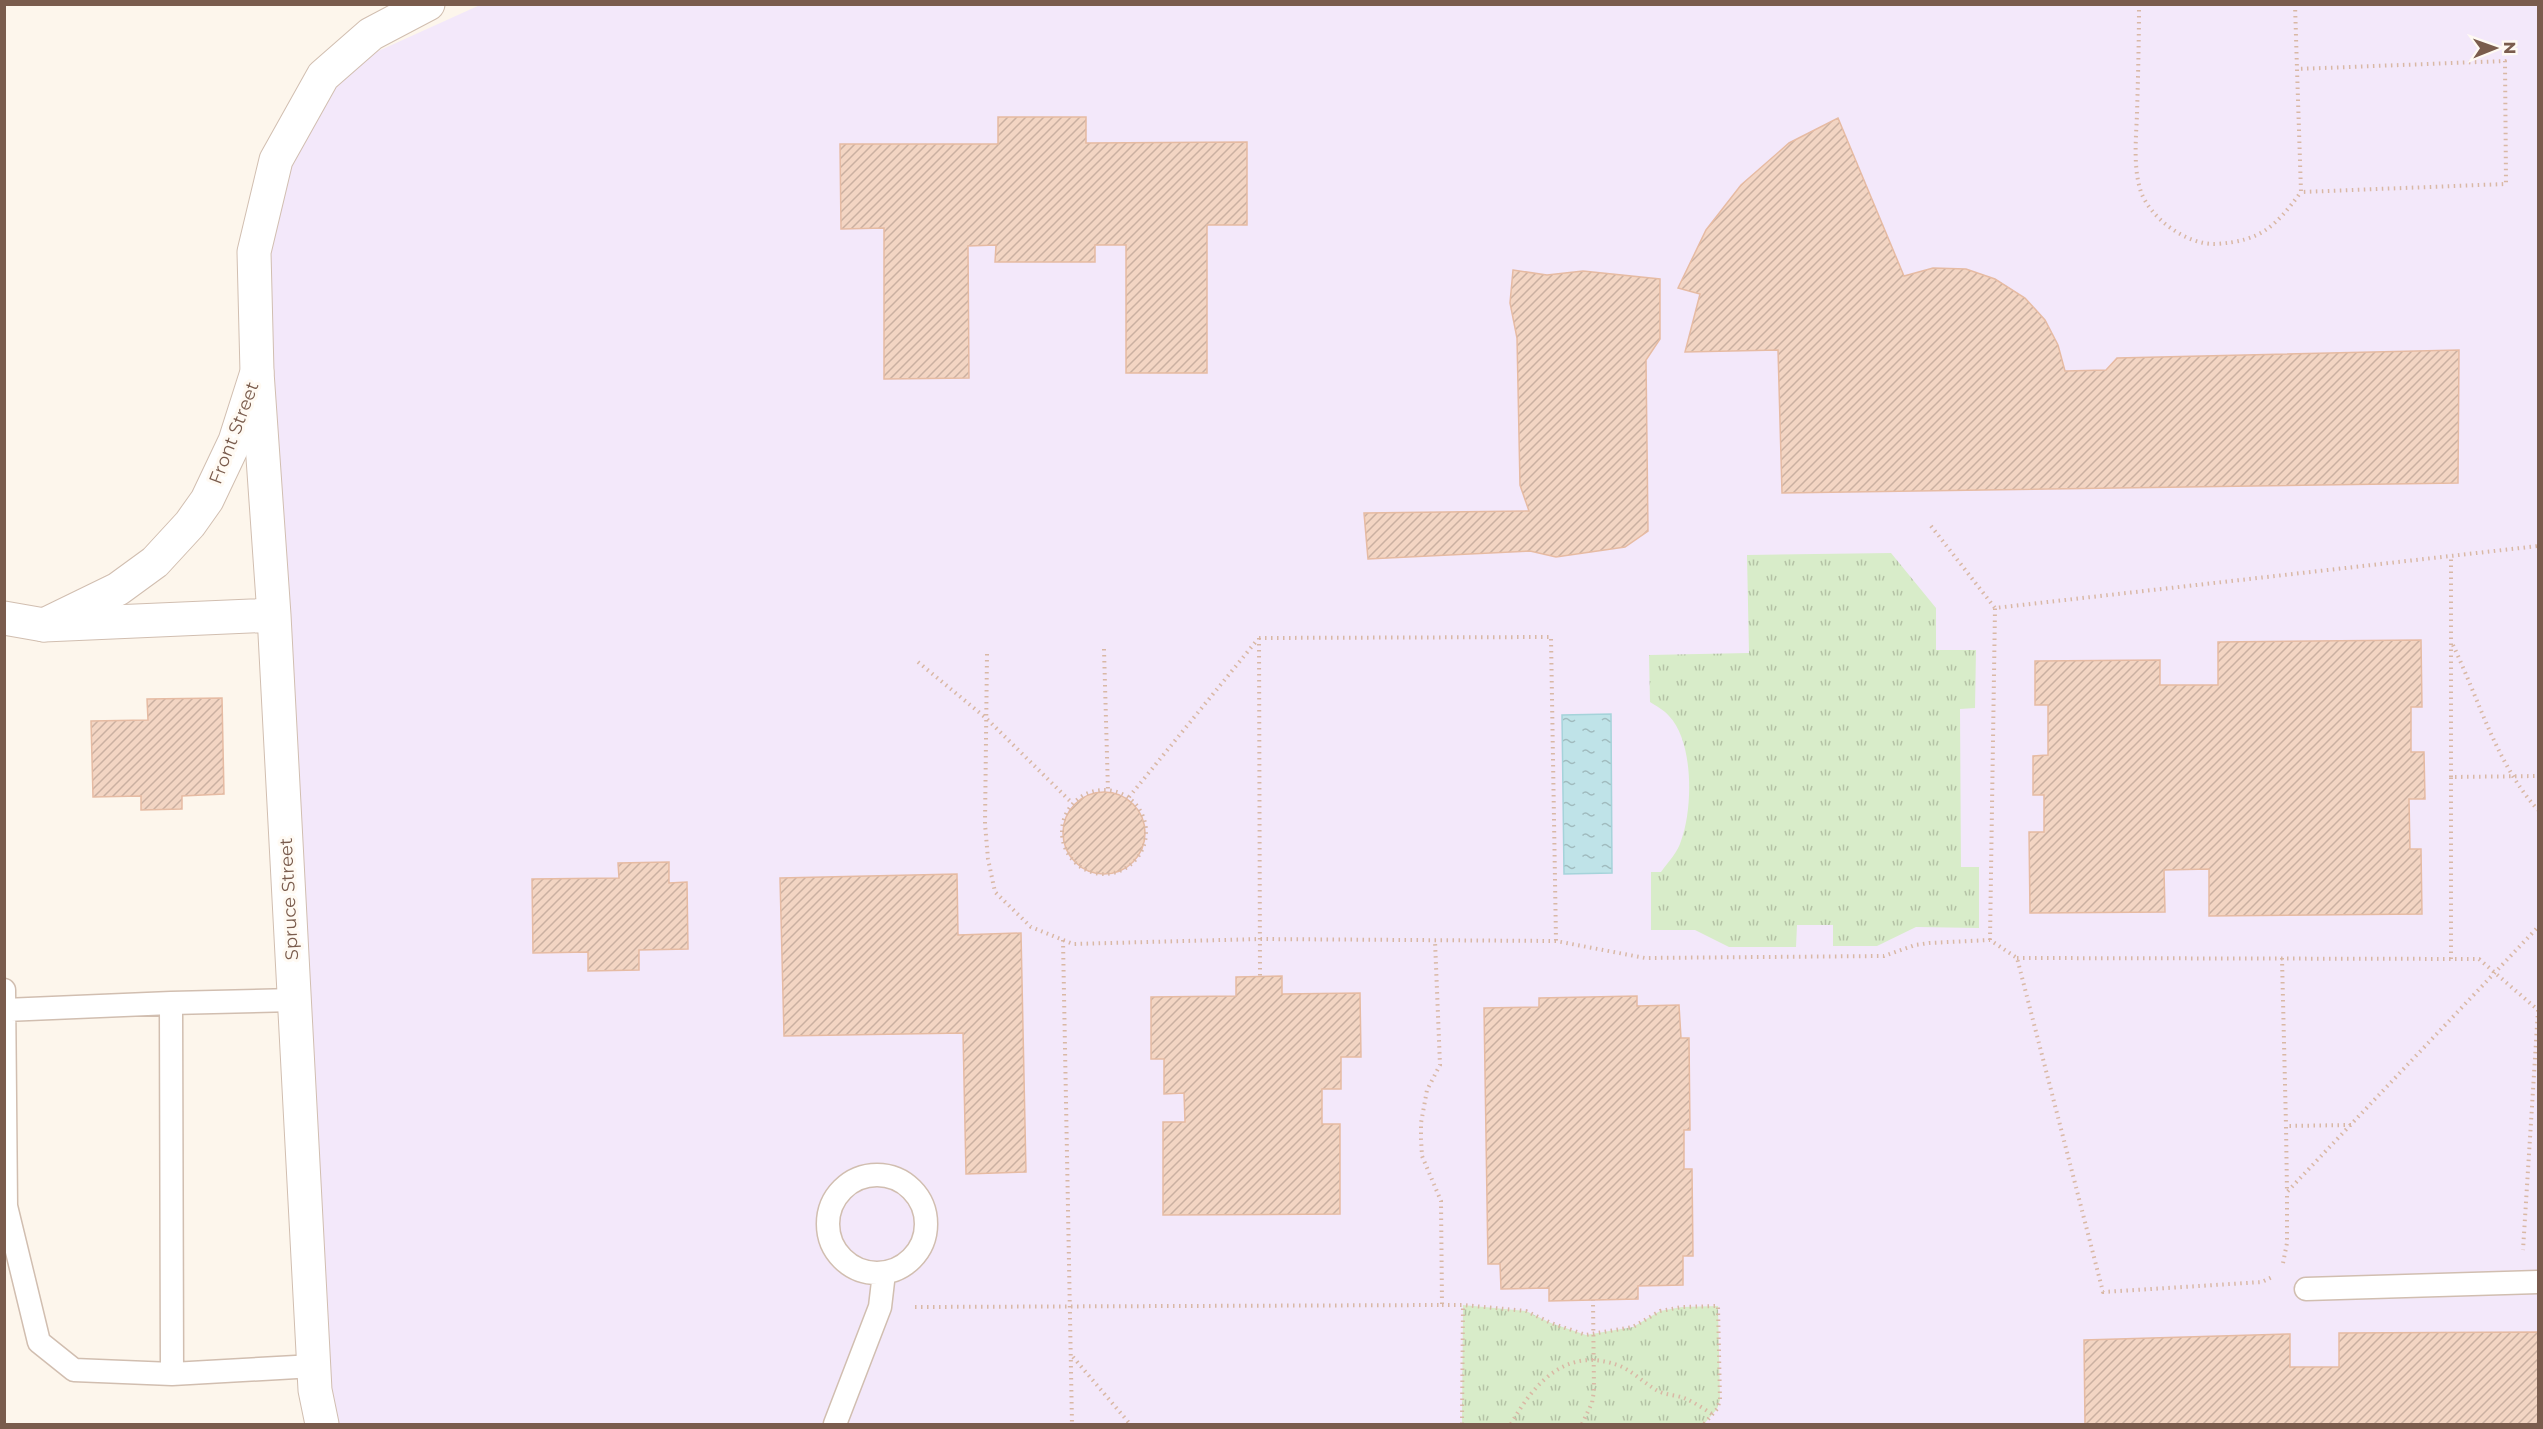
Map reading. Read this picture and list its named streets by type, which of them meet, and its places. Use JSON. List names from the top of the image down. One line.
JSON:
{"streets":{"street":["Front Street","Spruce Street"]},"crossings":[["Front Street","Spruce Street"]],"north":"right"}
